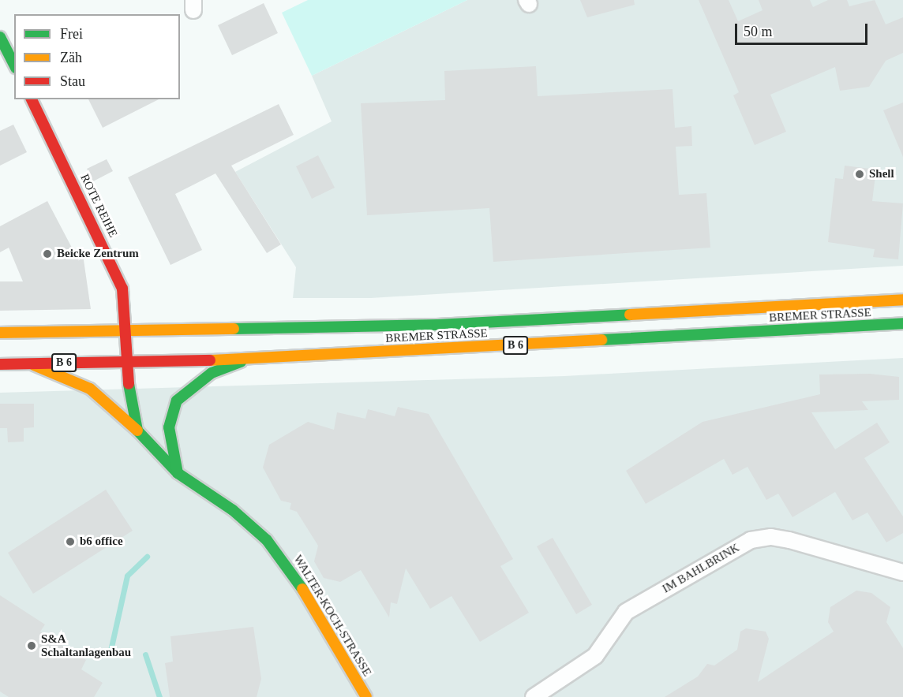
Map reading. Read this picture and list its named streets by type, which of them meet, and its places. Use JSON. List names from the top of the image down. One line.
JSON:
{"streets":{"main road":["ROTE REIHE","BREMER STRASSE","B 6","WALTER-KOCH-STRASSE"],"street":["IM BAHLBRINK"]},"crossings":[["ROTE REIHE","BREMER STRASSE"],["ROTE REIHE","WALTER-KOCH-STRASSE"],["BREMER STRASSE","WALTER-KOCH-STRASSE"]],"places":["Shell","Beicke Zentrum","b6 office","S&A Schaltanlagenbau"],"legend":["Frei","Zäh","Stau"],"scale_bar":"50 m"}
